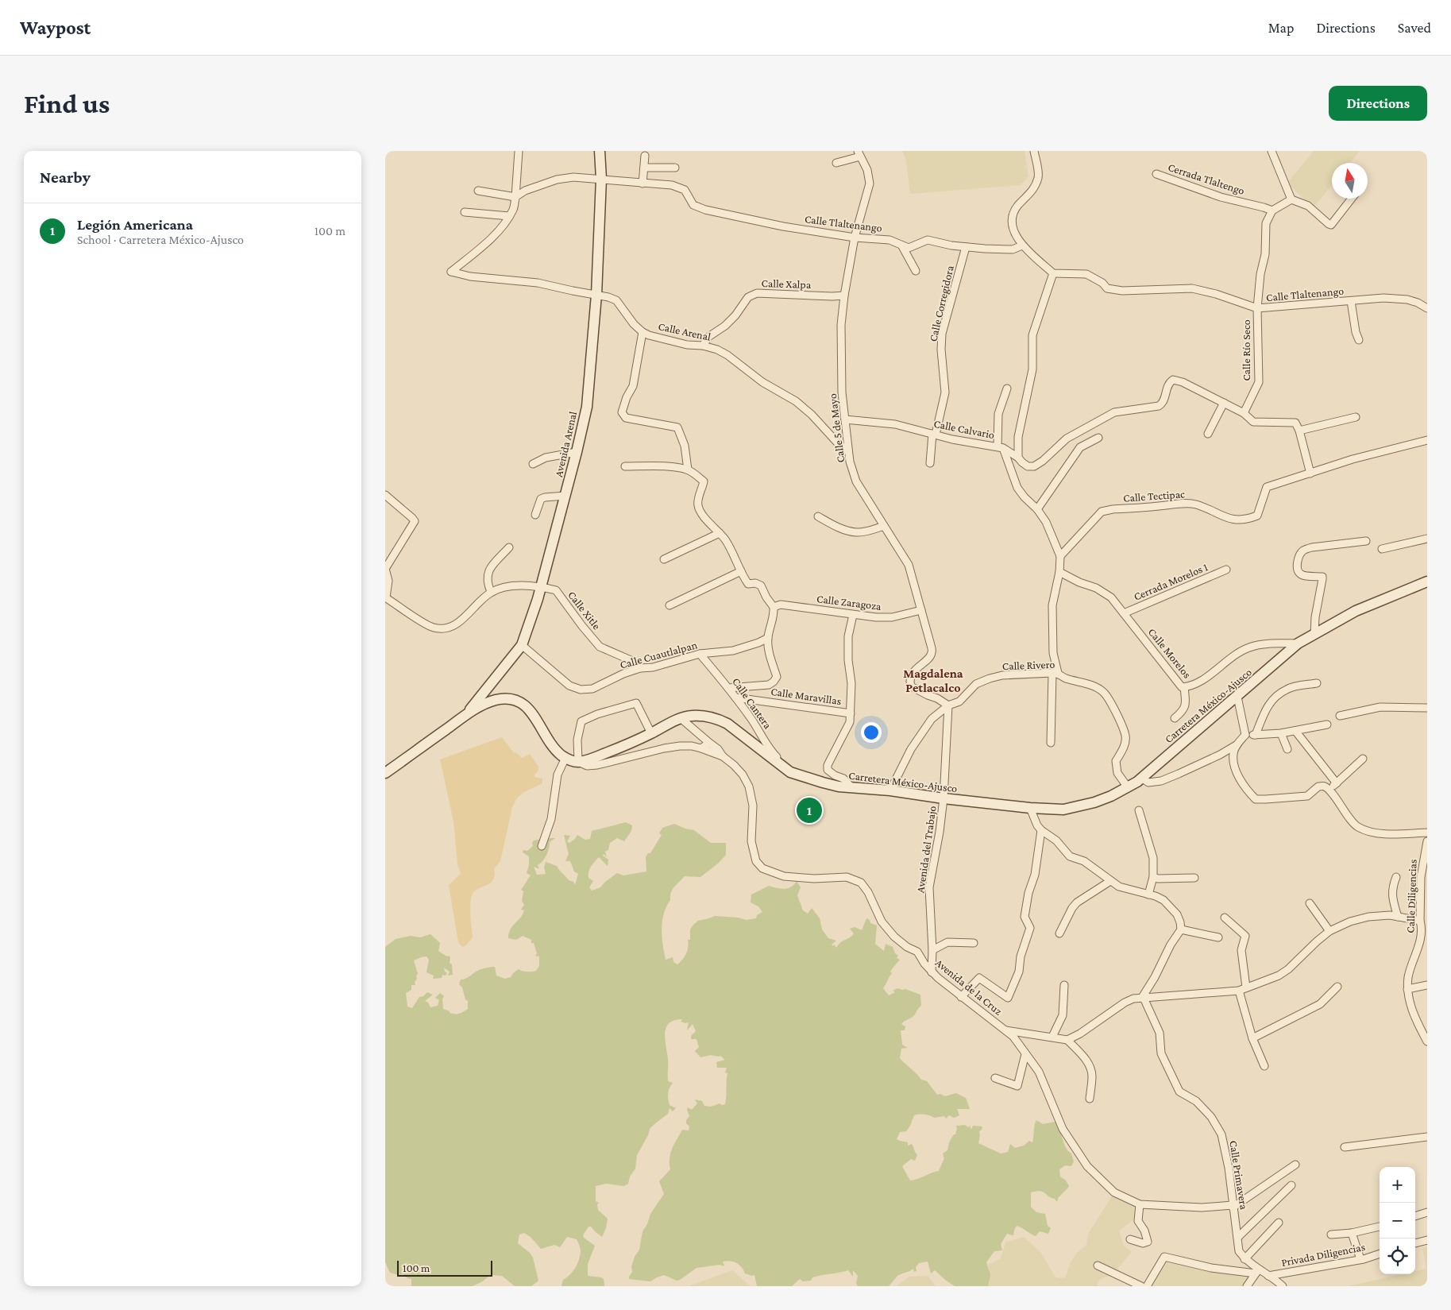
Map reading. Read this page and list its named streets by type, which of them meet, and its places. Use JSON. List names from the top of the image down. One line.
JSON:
{"streets":{"main road":["Avenida Arenal","Carretera México-Ajusco"],"street":["Cerrada Tlaltengo","Calle Tlaltenango","Calle Xalpa","Calle Corregidora","Calle Arenal","Calle Río Seco","Calle 5 de Mayo","Calle Calvario","Calle Tectipac","Cerrada Morelos 1","Calle Zaragoza","Calle Xitle","Calle Morelos","Calle Cuautlalpan","Calle Rivero","Calle Maravillas","Calle Cantera","Avenida del Trabajo","Calle Diligencias","Avenida de la Cruz","Calle Primavera","Privada Diligencias"]},"crossings":[["Cerrada Tlaltengo","Calle Río Seco"],["Calle Tlaltenango","Calle Río Seco"],["Calle Tlaltenango","Calle 5 de Mayo"],["Calle Tlaltenango","Avenida Arenal"],["Calle Xalpa","Calle Arenal"],["Calle Xalpa","Calle 5 de Mayo"],["Calle Corregidora","Calle Calvario"],["Calle Arenal","Calle 5 de Mayo"],["Calle Arenal","Avenida Arenal"],["Calle 5 de Mayo","Calle Calvario"],["Calle 5 de Mayo","Calle Zaragoza"],["Calle 5 de Mayo","Calle Rivero"],["Calle 5 de Mayo","Avenida del Trabajo"],["Calle Calvario","Calle Tectipac"],["Avenida Arenal","Calle Xitle"],["Avenida Arenal","Calle Cuautlalpan"],["Cerrada Morelos 1","Calle Morelos"],["Calle Zaragoza","Calle Maravillas"],["Calle Xitle","Calle Cuautlalpan"],["Calle Morelos","Carretera México-Ajusco"],["Calle Cuautlalpan","Calle Cantera"],["Calle Rivero","Carretera México-Ajusco"],["Calle Rivero","Avenida del Trabajo"],["Calle Maravillas","Calle Cantera"],["Calle Maravillas","Carretera México-Ajusco"],["Calle Cantera","Carretera México-Ajusco"],["Carretera México-Ajusco","Avenida del Trabajo"],["Carretera México-Ajusco","Avenida de la Cruz"],["Avenida del Trabajo","Avenida de la Cruz"],["Avenida de la Cruz","Calle Primavera"]],"districts":["Magdalena Petlacalco"],"scale_bar":"100 m","north":"top","page":{"header":"Waypost","nav":["Map","Directions","Saved"],"buttons":"Directions","title":"Find us","heading":"Nearby","list":[{"mark":"1","name":"Legión Americana","note":"School · Carretera México-Ajusco","value":"100 m"}],"pins":"1","map_buttons":["+","−"],"scale":"100 m"}}
